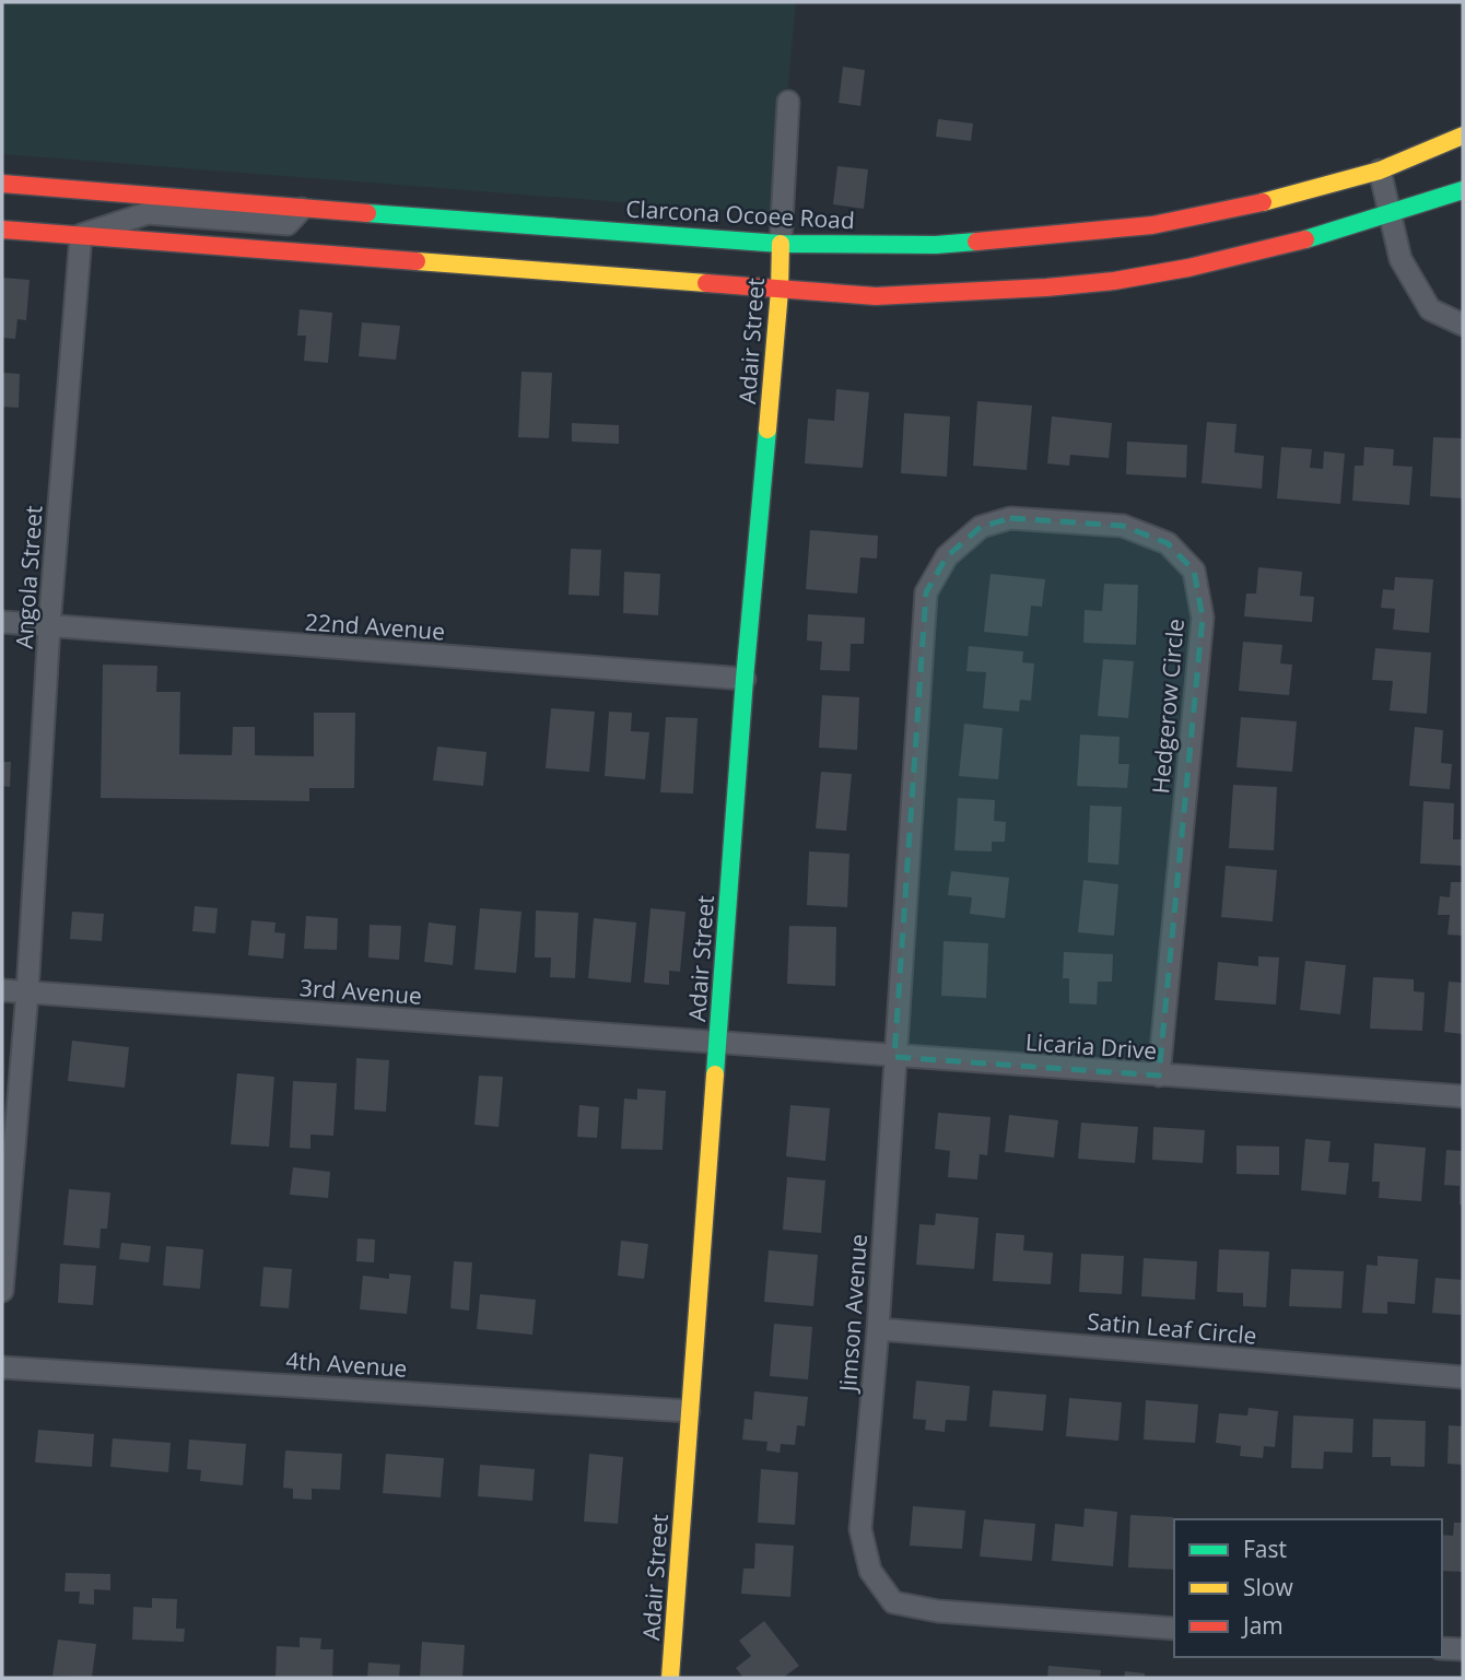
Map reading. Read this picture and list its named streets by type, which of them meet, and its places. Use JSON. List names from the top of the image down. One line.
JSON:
{"streets":{"street":["Clarcona Ocoee Road","Adair Street","Angola Street","22nd Avenue","Hedgerow Circle","3rd Avenue","Licaria Drive","Jimson Avenue","Satin Leaf Circle","4th Avenue"]},"crossings":[["Clarcona Ocoee Road","Adair Street"],["Adair Street","22nd Avenue"],["Adair Street","3rd Avenue"],["Adair Street","Licaria Drive"],["Adair Street","4th Avenue"],["Angola Street","22nd Avenue"],["Angola Street","3rd Avenue"],["Hedgerow Circle","Licaria Drive"],["Hedgerow Circle","Jimson Avenue"],["3rd Avenue","Licaria Drive"],["Licaria Drive","Jimson Avenue"],["Jimson Avenue","Satin Leaf Circle"]],"legend":["Fast","Slow","Jam"]}
